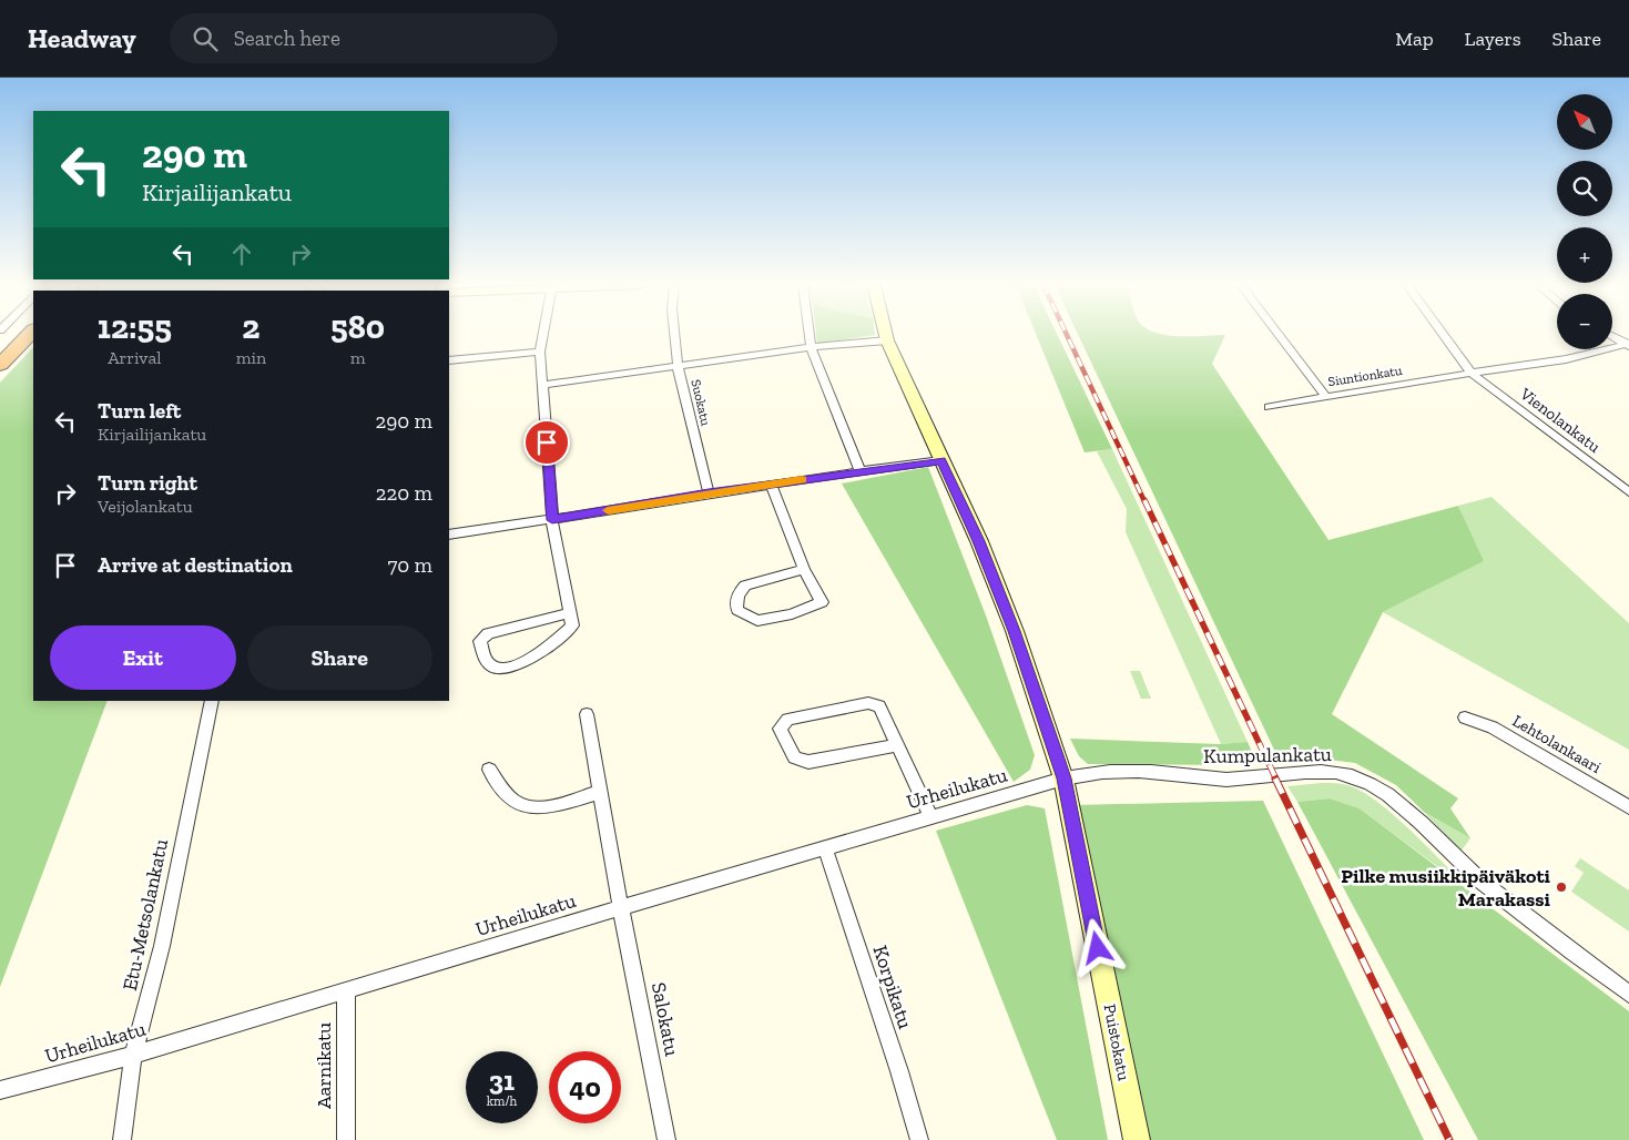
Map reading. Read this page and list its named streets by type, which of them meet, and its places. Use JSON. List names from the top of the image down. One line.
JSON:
{"streets":{"street":["Siuntionkatu","Suokatu","Vienolankatu","Lehtolankaari","Kumpulankatu","Urheilukatu","Etu-Metsolankatu","Korpikatu","Salokatu","Puistokatu","Aarnikatu"]},"crossings":[["Siuntionkatu","Vienolankatu"],["Kumpulankatu","Urheilukatu"],["Kumpulankatu","Puistokatu"],["Urheilukatu","Etu-Metsolankatu"],["Urheilukatu","Korpikatu"],["Urheilukatu","Salokatu"],["Urheilukatu","Puistokatu"],["Urheilukatu","Aarnikatu"]],"places":["Pilke musiikkipäiväkoti Marakassi"],"north":"top left","page":{"header":"Headway","search":"Search here","nav":["Map","Layers","Share"],"map_buttons":["+","−"],"turn":["290 m","Kirjailijankatu"],"eta":["12:55","Arrival","2","min","580","m"],"list":[{"name":"Turn left","note":"Kirjailijankatu","value":"290 m"},{"name":"Turn right","note":"Veijolankatu","value":"220 m"},{"name":"Arrive at destination","value":"70 m"}],"buttons":["Exit","Share"],"speed":"31 km/h","limit":"40"}}
